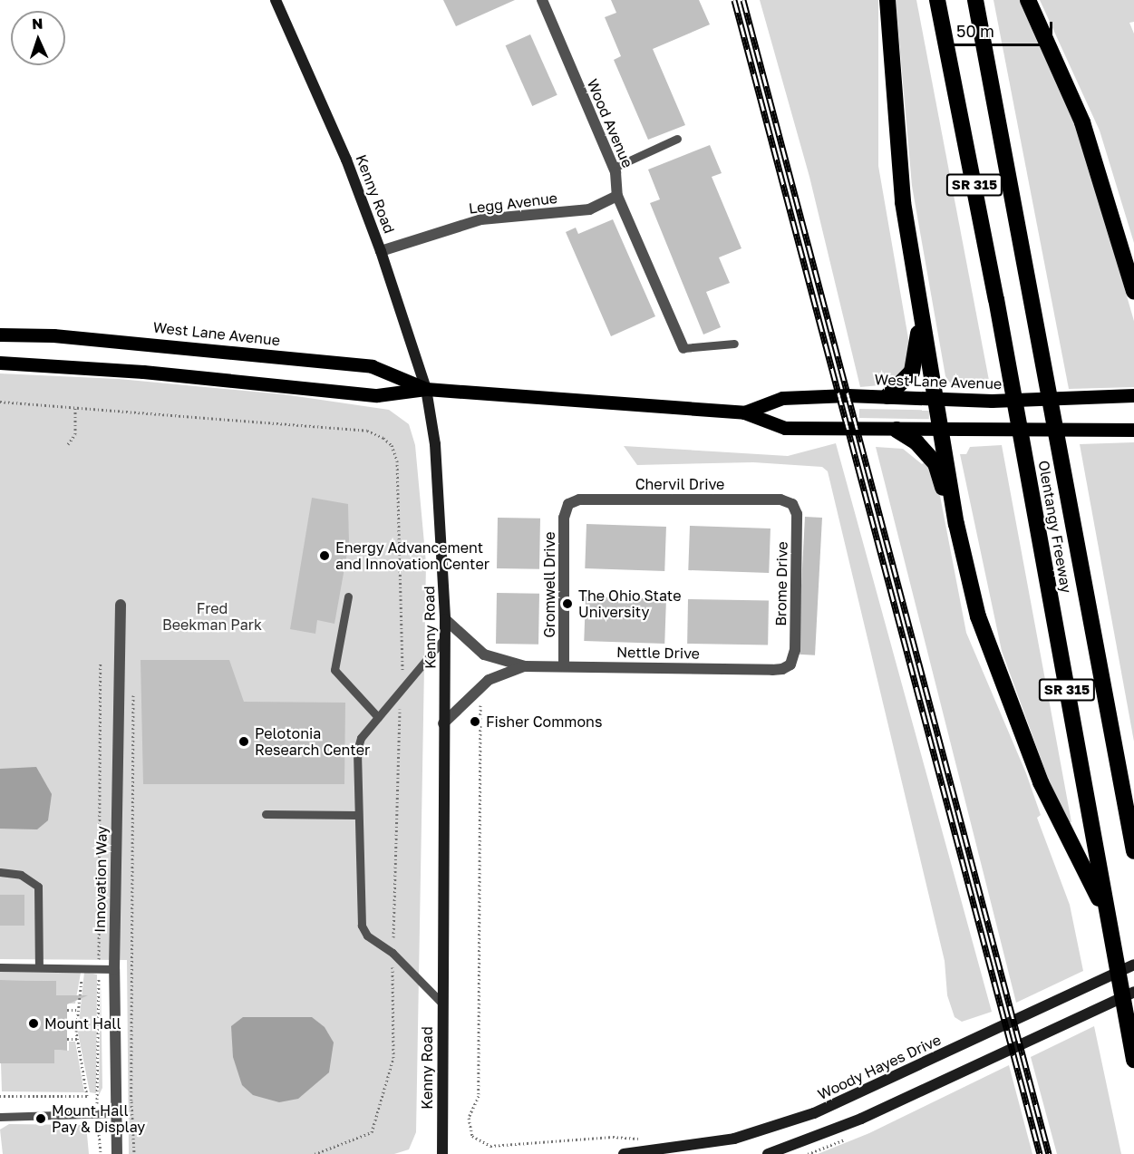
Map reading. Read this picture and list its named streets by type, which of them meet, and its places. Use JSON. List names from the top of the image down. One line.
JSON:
{"streets":{"highway":["SR 315","Olentangy Freeway"],"main road":["West Lane Avenue"],"street":["Wood Avenue","Kenny Road","Legg Avenue","Chervil Drive","Brome Drive","Gromwell Drive","Nettle Drive","Innovation Way","Woody Hayes Drive"]},"crossings":[["Wood Avenue","Legg Avenue"],["Kenny Road","Legg Avenue"],["Kenny Road","West Lane Avenue"],["Kenny Road","Nettle Drive"],["Chervil Drive","Brome Drive"],["Chervil Drive","Gromwell Drive"],["Brome Drive","Nettle Drive"],["Gromwell Drive","Nettle Drive"]],"parks":["Fred Beekman Park"],"places":["Energy Advancement and Innovation Center","The Ohio State University","Fisher Commons","Pelotonia Research Center","Mount Hall","Mount Hall Pay & Display"],"scale_bar":"50 m","north":"top"}
